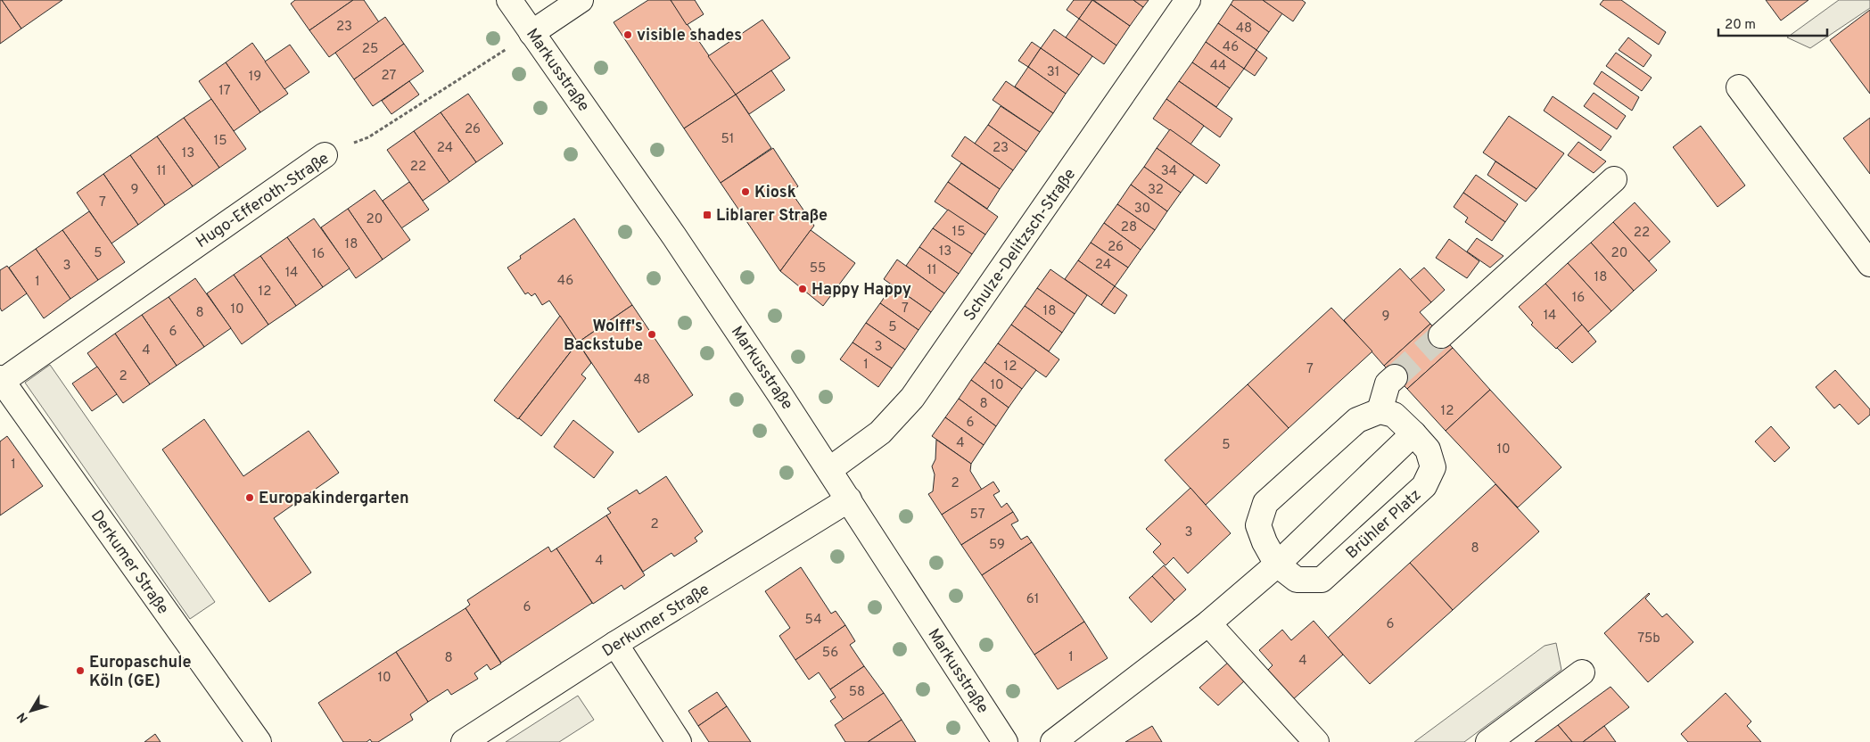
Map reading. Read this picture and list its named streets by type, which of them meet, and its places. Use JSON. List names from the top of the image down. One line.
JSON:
{"streets":{"street":["Markusstraße","Hugo-Efferoth-Straße","Schulze-Delitzsch-Straße","Brühler Platz","Derkumer Straße"]},"crossings":[["Markusstraße","Hugo-Efferoth-Straße"],["Markusstraße","Schulze-Delitzsch-Straße"],["Markusstraße","Derkumer Straße"],["Hugo-Efferoth-Straße","Derkumer Straße"]],"places":{"other":["visible shades","Kiosk","Happy Happy","Wolff's Backstube","Europakindergarten","Europaschule Köln (GE)"],"transit":["Liblarer Straße"]},"house_numbers":["23","48","46","25","44","31","27","19","17","26","51","15","24","23","13","22","11","34","9","32","7","30","20","28","15","22","18","26","13","5","20","16","24","3","55","11","14","18","46","1","12","16","7","10","18","8","14","9","5","6","3","4","1","12","7","2","48","10","8","12","6","4","5","10","1","2","57","2","3","59","8","4","61","6","54","6","75b","56","1","8","4","10","58"],"scale_bar":"20 m","north":"bottom left"}
